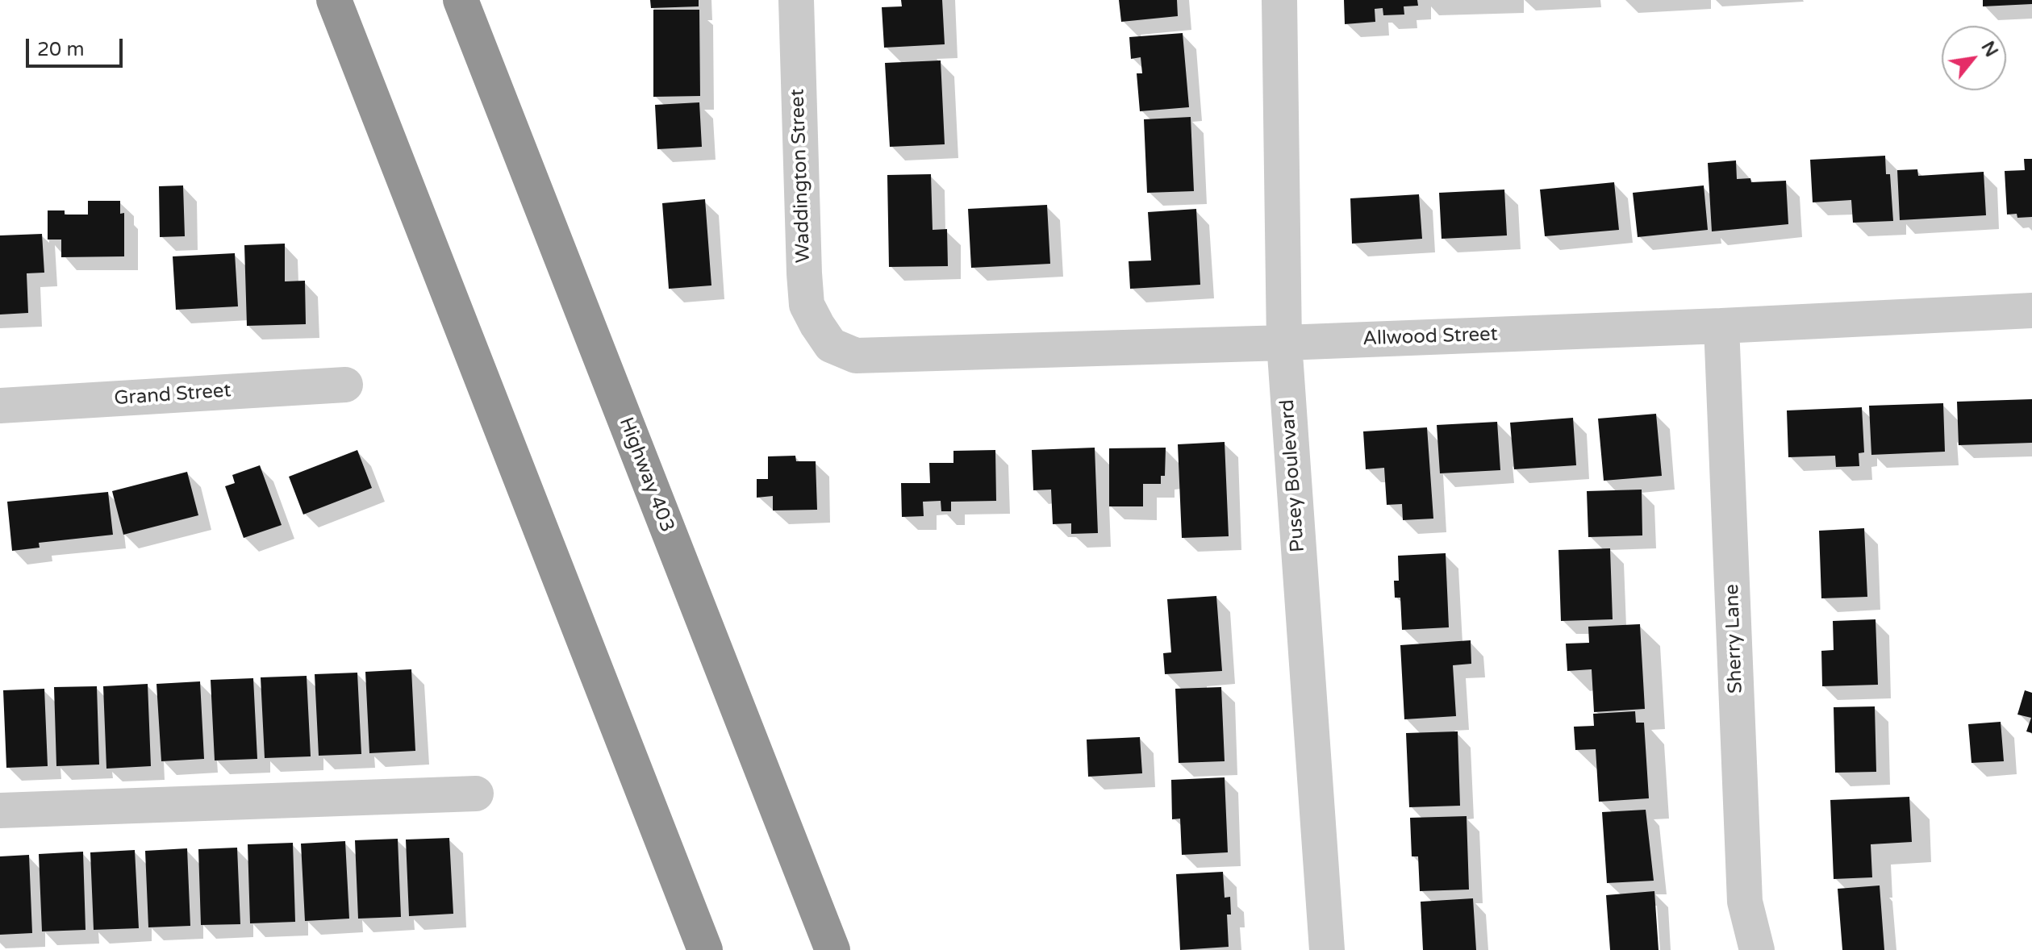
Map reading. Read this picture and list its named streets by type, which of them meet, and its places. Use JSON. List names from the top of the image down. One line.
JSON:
{"streets":{"highway":["Highway 403"],"street":["Waddington Street","Allwood Street","Grand Street","Pusey Boulevard","Sherry Lane"]},"crossings":[["Waddington Street","Allwood Street"],["Allwood Street","Pusey Boulevard"],["Allwood Street","Sherry Lane"]],"scale_bar":"20 m","north":"top right"}
